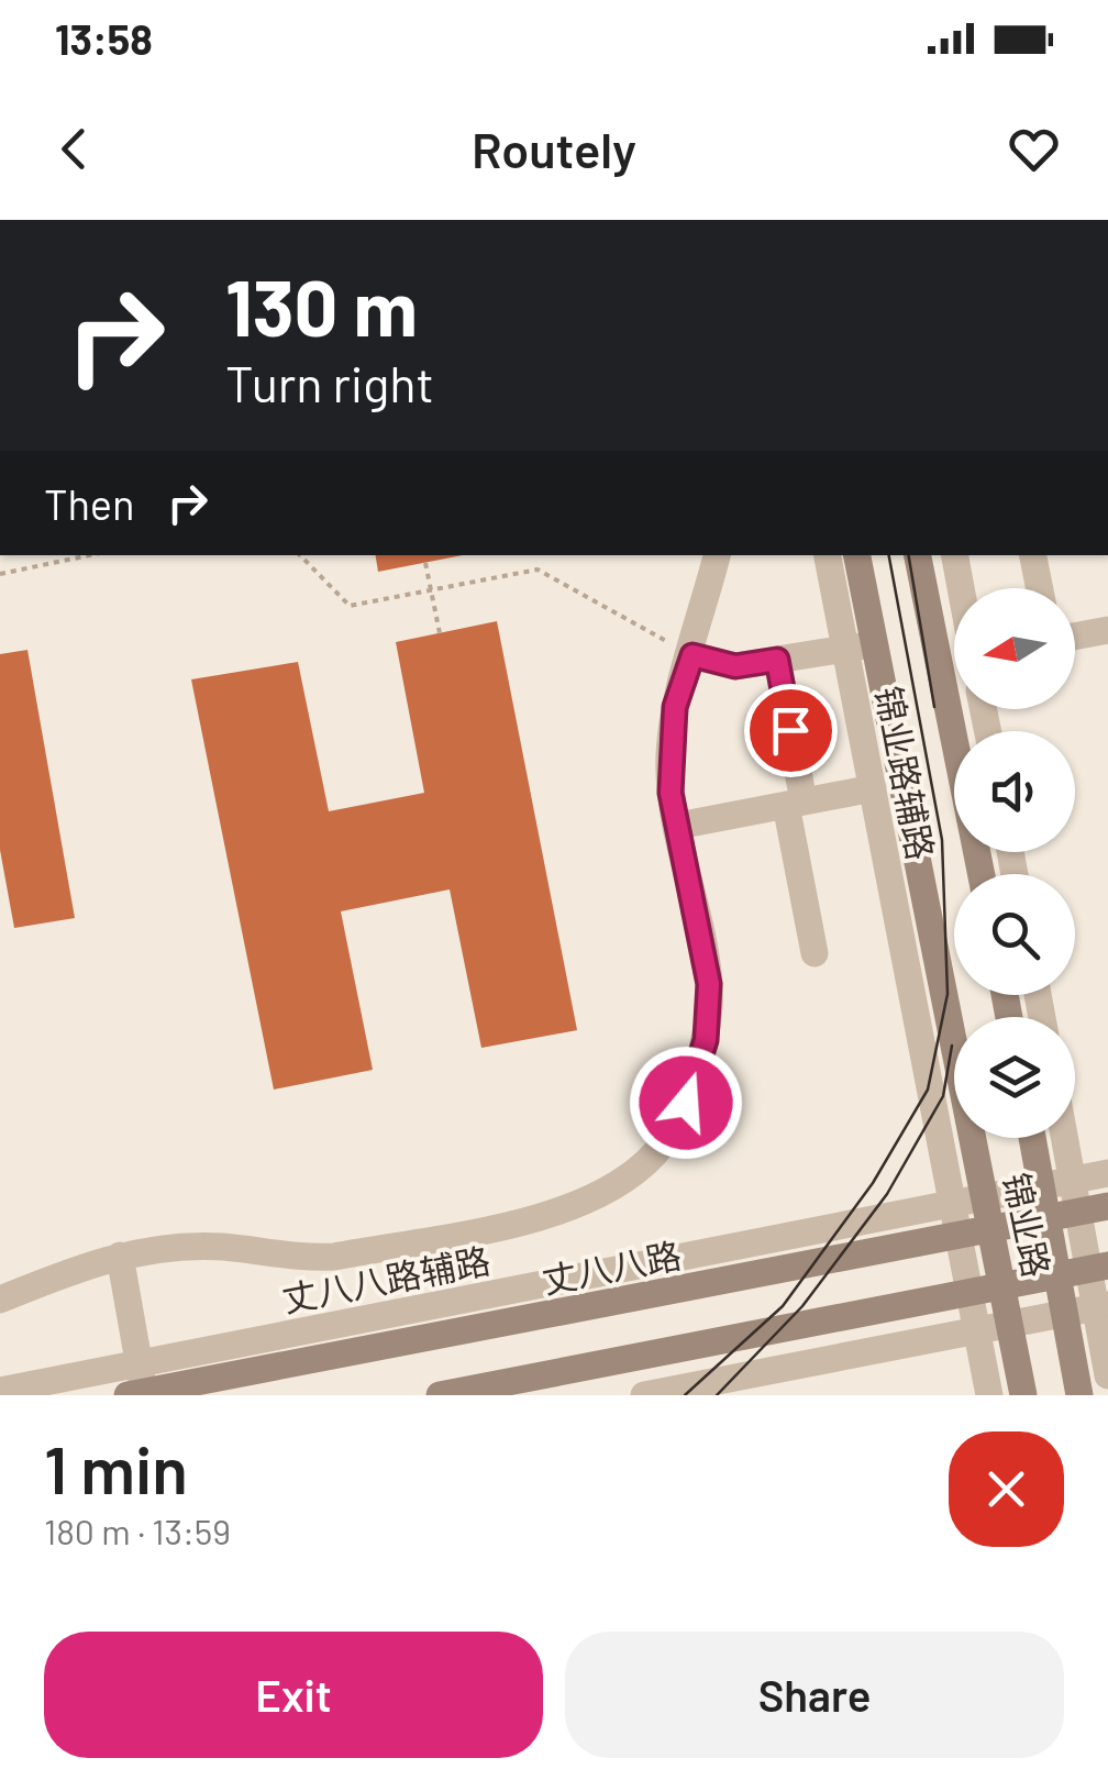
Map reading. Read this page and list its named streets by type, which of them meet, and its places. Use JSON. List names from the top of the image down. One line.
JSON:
{"streets":{"main road":["锦业路","丈八八路"],"street":["锦业路辅路","丈八八路辅路"]},"crossings":[["锦业路辅路","丈八八路"],["锦业路辅路","丈八八路辅路"],["锦业路","丈八八路"],["锦业路","丈八八路辅路"],["丈八八路","丈八八路辅路"]],"north":"left","page":{"status":"13:58","header":"Routely","turn":["130 m","Turn right"],"then":"Then","heading":["1 min","180 m · 13:59"],"buttons":["Exit","Share"]}}
